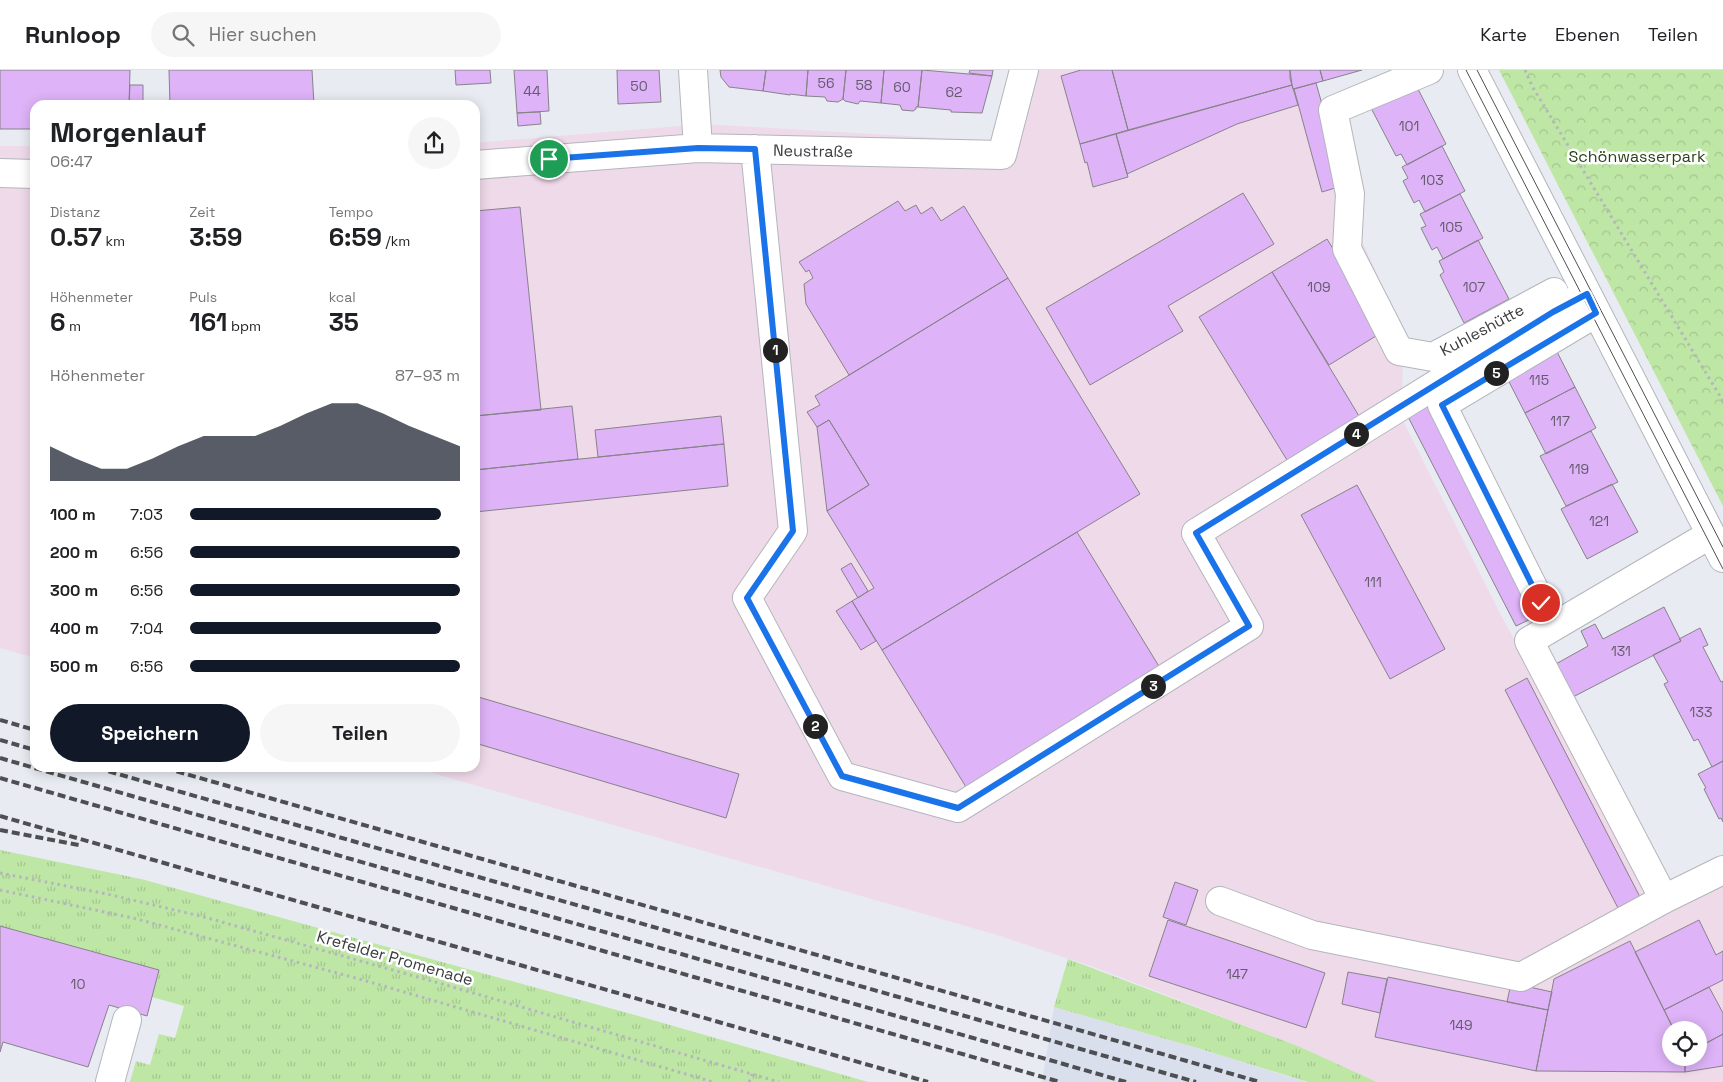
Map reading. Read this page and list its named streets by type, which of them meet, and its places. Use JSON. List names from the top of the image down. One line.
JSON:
{"streets":{"street":["Neustraße","Kuhleshütte"],"path":["Krefelder Promenade"]},"crossings":[["Neustraße","Kuhleshütte"]],"parks":["Schönwasserpark"],"house_numbers":["56","58","50","60","44","62","101","103","105","109","107","115","117","119","121","111","131","133","147","10","149"],"page":{"header":"Runloop","search":"Hier suchen","nav":["Karte","Ebenen","Teilen"],"heading":["Morgenlauf","06:47"],"stats":[["Distanz","0.57 km"],["Zeit","3:59"],["Tempo","6:59 /km"],["Höhenmeter","6 m"],["Puls","161 bpm"],["kcal","35"]],"pins":["1","5","4","3","2"],"chart":["Höhenmeter","87–93 m"],"list":[{"name":"100 m","note":"7:03"},{"name":"200 m","note":"6:56"},{"name":"300 m","note":"6:56"},{"name":"400 m","note":"7:04"},{"name":"500 m","note":"6:56"}],"buttons":["Speichern","Teilen"]}}
